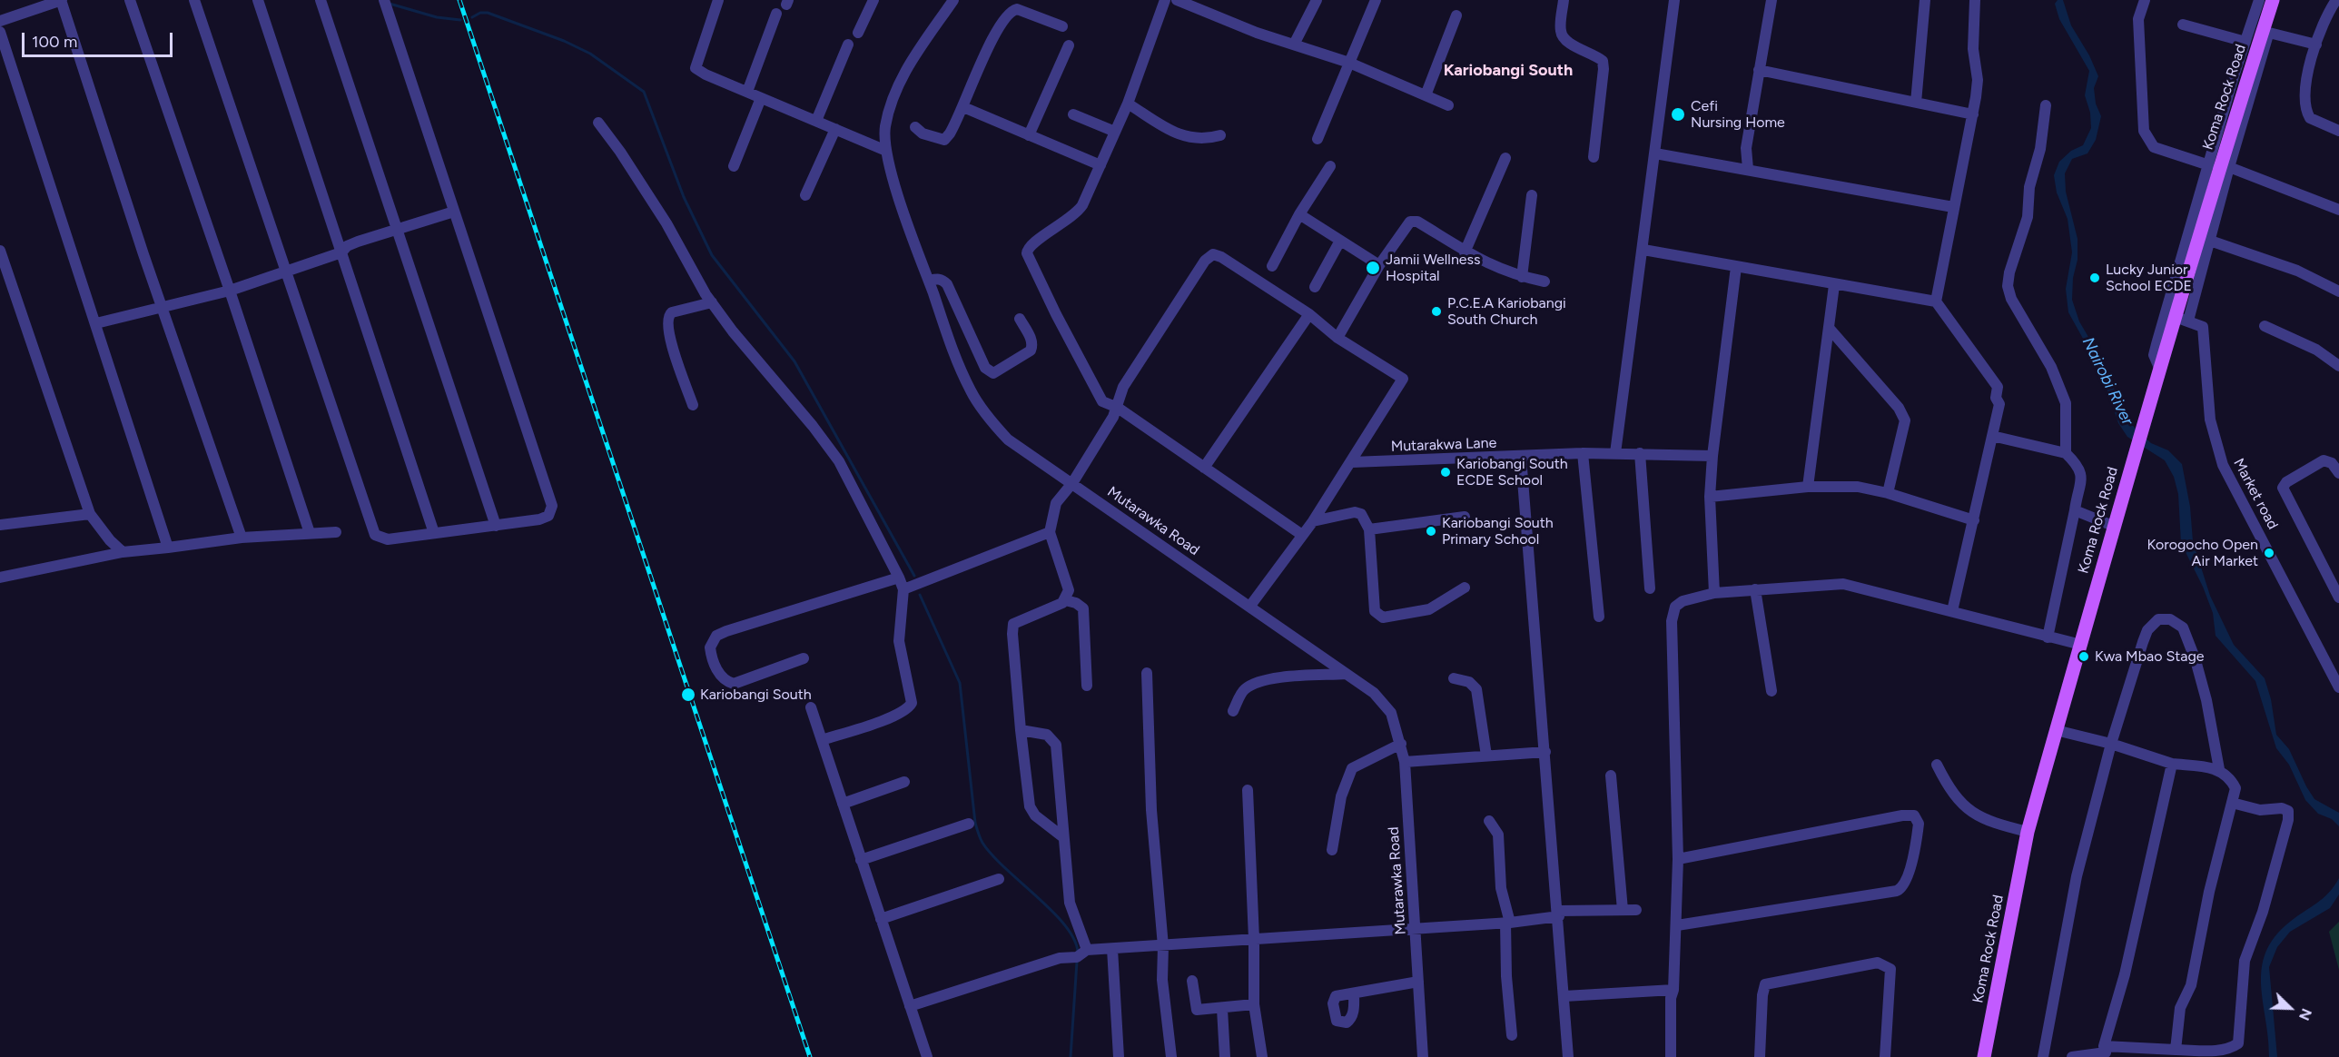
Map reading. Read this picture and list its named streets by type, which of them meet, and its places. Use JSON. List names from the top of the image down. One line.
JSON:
{"streets":{"main road":["Koma Rock Road"],"street":["Mutarakwa Lane","Market road","Mutarawka Road"]},"crossings":[["Koma Rock Road","Market road"]],"districts":["Kariobangi South"],"water":["Nairobi River"],"places":["Cefi Nursing Home","Jamii Wellness Hospital","Lucky Junior School ECDE","P.C.E.A Kariobangi South Church","Kariobangi South ECDE School","Kariobangi South Primary School","Korogocho Open Air Market","Kwa Mbao Stage","Kariobangi South"],"scale_bar":"100 m","north":"bottom right"}
